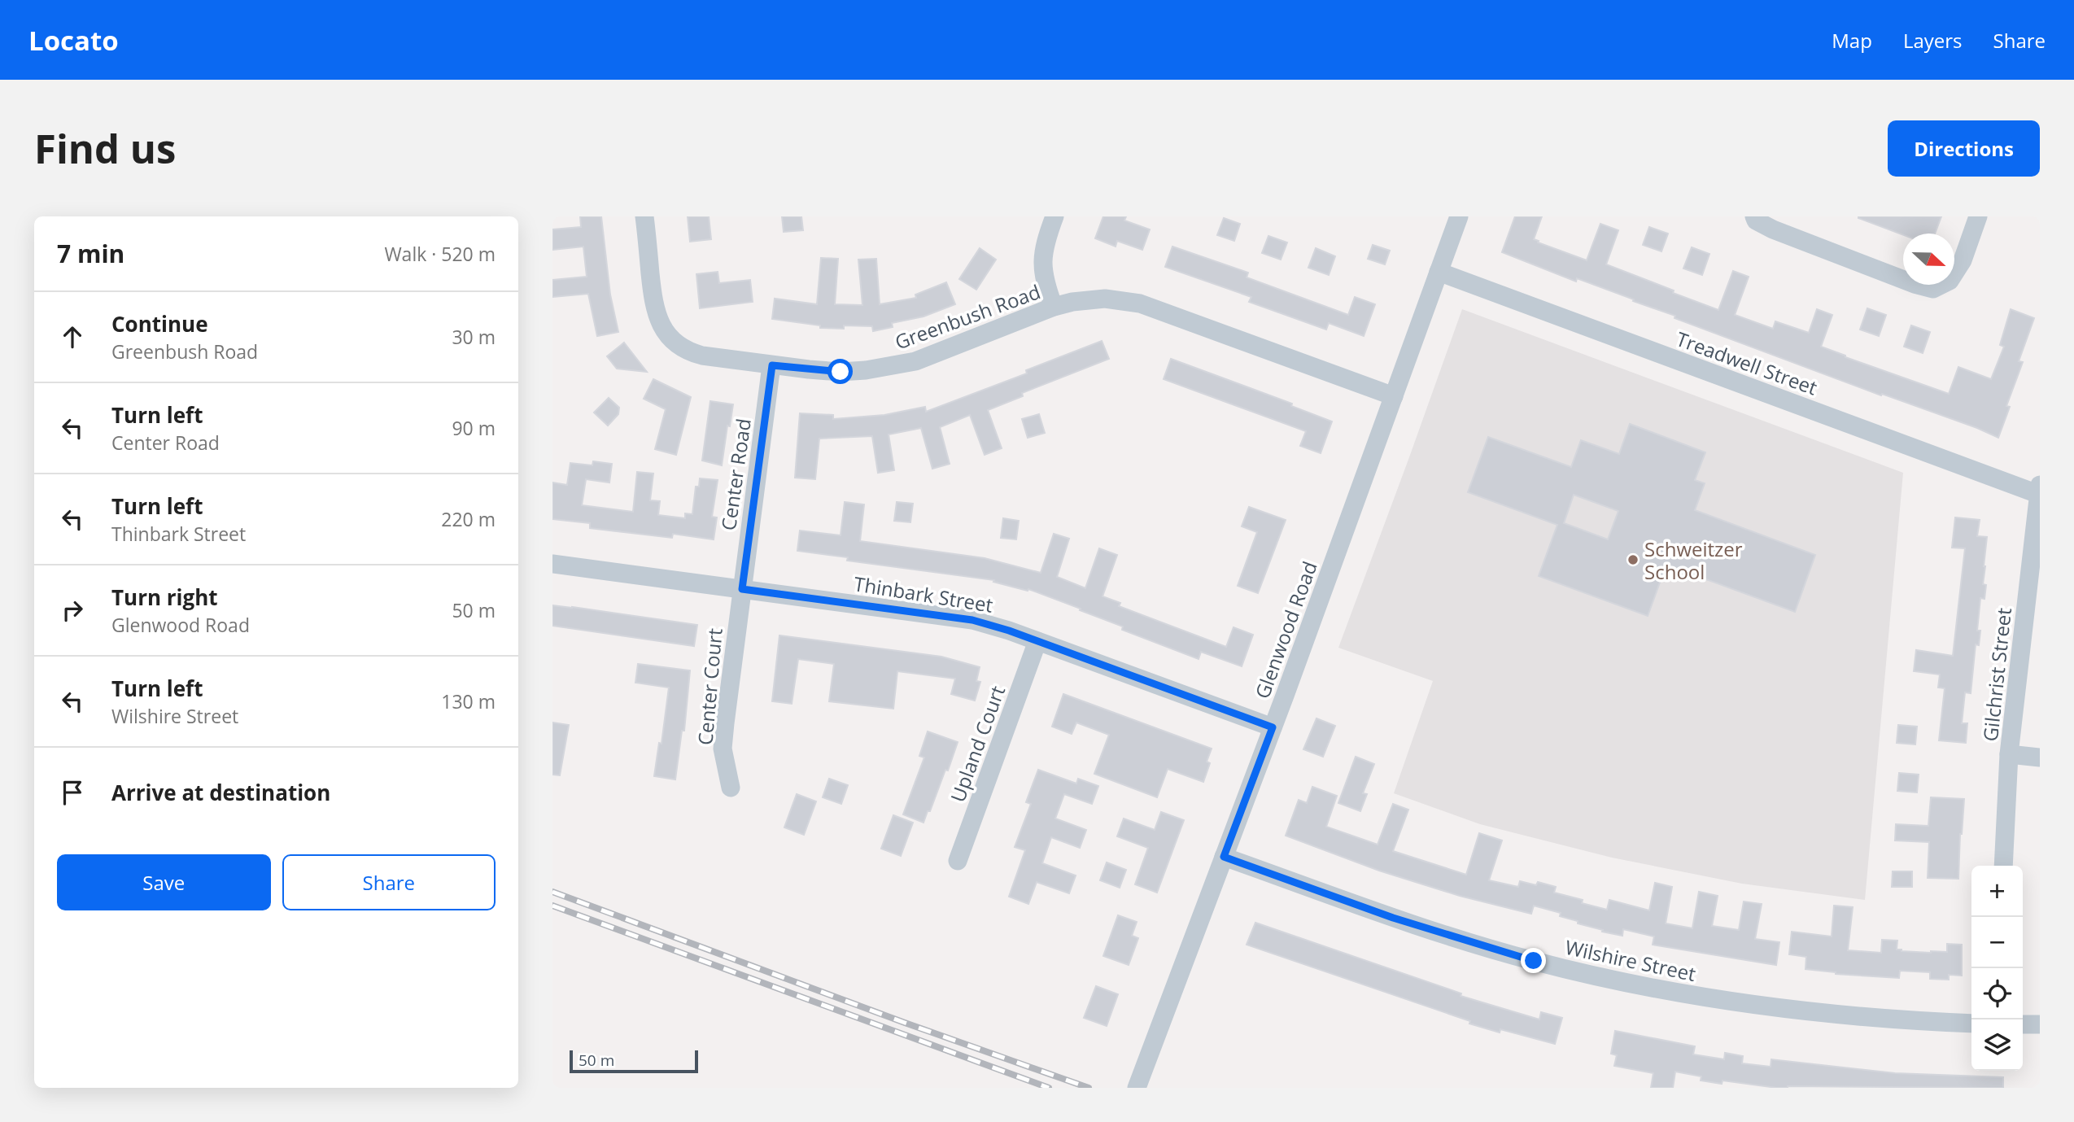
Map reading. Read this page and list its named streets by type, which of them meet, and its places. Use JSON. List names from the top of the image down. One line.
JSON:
{"streets":{"street":["Greenbush Road","Treadwell Street","Center Road","Thinbark Street","Glenwood Road","Gilchrist Street","Center Court","Upland Court","Wilshire Street"]},"crossings":[["Greenbush Road","Center Road"],["Greenbush Road","Glenwood Road"],["Treadwell Street","Glenwood Road"],["Treadwell Street","Gilchrist Street"],["Center Road","Thinbark Street"],["Center Road","Center Court"],["Thinbark Street","Glenwood Road"],["Thinbark Street","Center Court"],["Thinbark Street","Upland Court"],["Glenwood Road","Wilshire Street"]],"places":["Schweitzer School"],"scale_bar":"50 m","north":"right","page":{"header":"Locato","nav":["Map","Layers","Share"],"buttons":["Directions",["Save","Share"]],"title":"Find us","heading":["7 min","Walk · 520 m"],"list":[["Continue","Greenbush Road","30 m"],["Turn left","Center Road","90 m"],["Turn left","Thinbark Street","220 m"],["Turn right","Glenwood Road","50 m"],["Turn left","Wilshire Street","130 m"],"Arrive at destination"],"map_buttons":["+","−"],"scale":"50 m"}}
